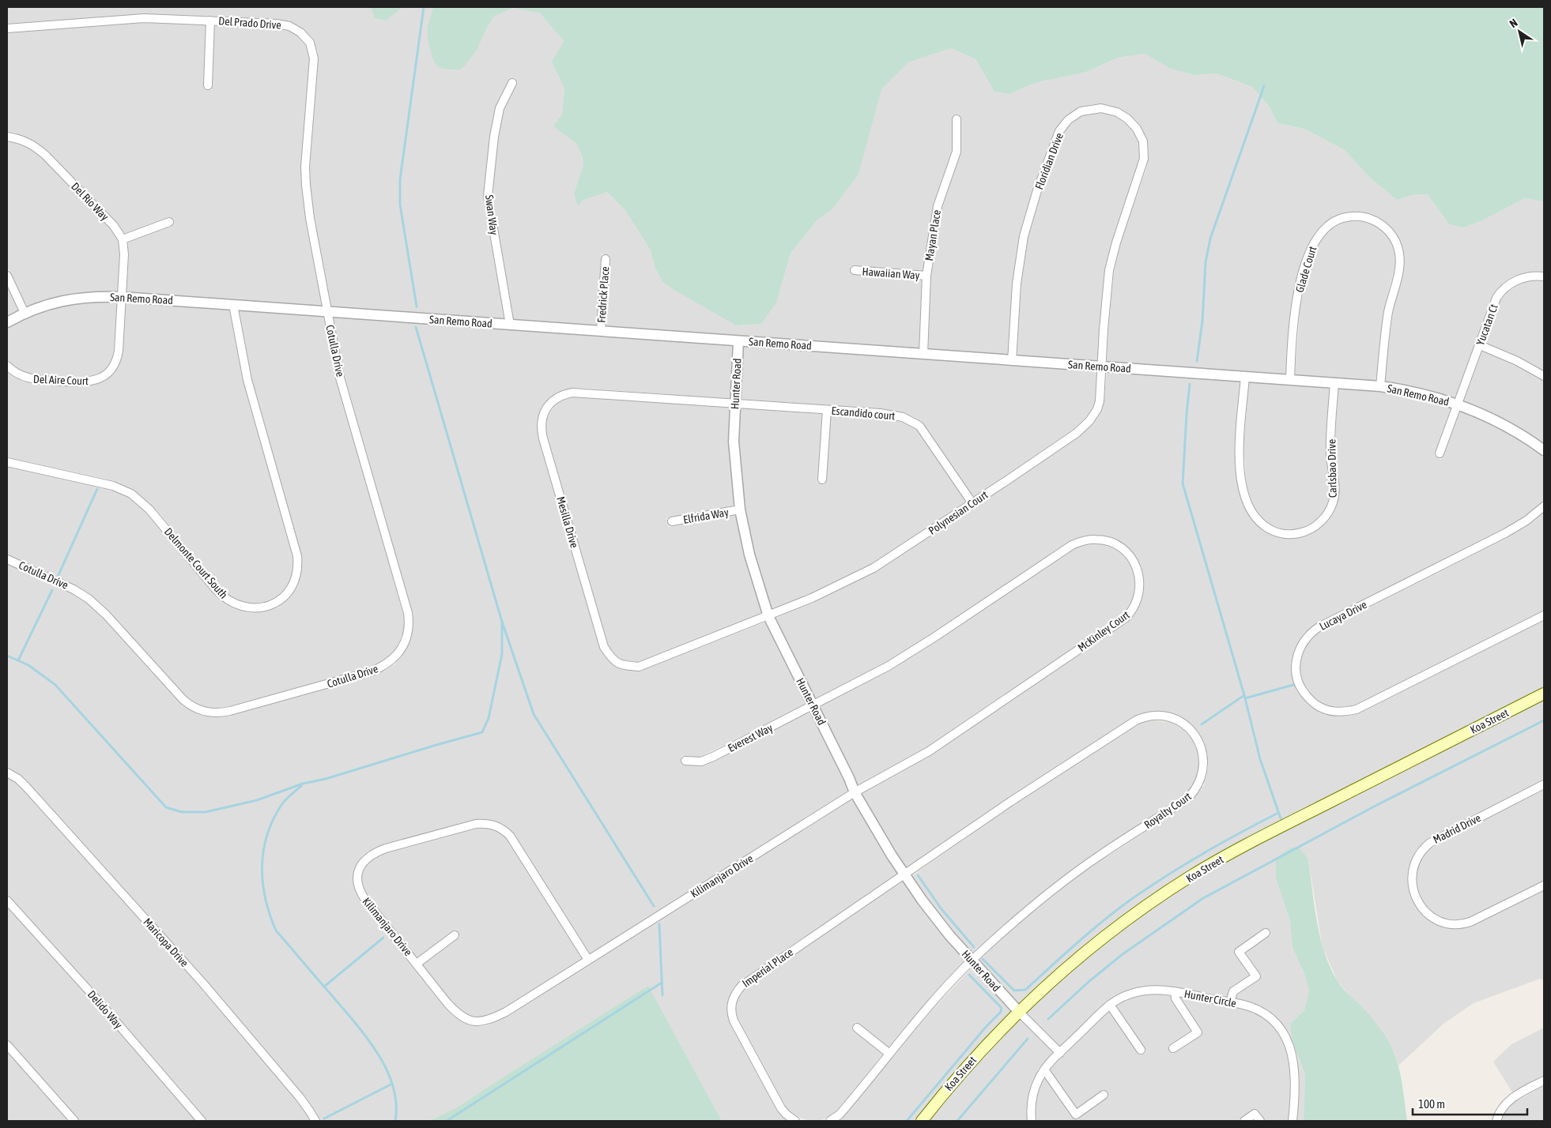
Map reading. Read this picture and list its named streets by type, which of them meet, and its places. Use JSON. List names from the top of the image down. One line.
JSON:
{"streets":{"main road":["Koa Street"],"street":["Del Prado Drive","Floridian Drive","Del Rio Way","Swan Way","Mayan Place","Glade Court","Hawaiian Way","Fredrick Place","San Remo Road","Yucatan Ct","Cotulla Drive","Del Aire Court","Hunter Road","Escandido court","Carlsbao Drive","Polynesian Court","Elfrida Way","Mesilla Drive","Delmonte Court South","Lucaya Drive","McKinley Court","Everest Way","Royalty Court","Madrid Drive","Kilimanjaro Drive","Maricopa Drive","Imperial Place","Hunter Circle","Delido Way"]},"crossings":[["Del Prado Drive","San Remo Road"],["Del Prado Drive","Cotulla Drive"],["Floridian Drive","San Remo Road"],["Floridian Drive","Polynesian Court"],["Swan Way","San Remo Road"],["Mayan Place","Hawaiian Way"],["Mayan Place","San Remo Road"],["Glade Court","San Remo Road"],["Fredrick Place","San Remo Road"],["San Remo Road","Yucatan Ct"],["San Remo Road","Cotulla Drive"],["San Remo Road","Del Aire Court"],["San Remo Road","Hunter Road"],["San Remo Road","Carlsbao Drive"],["San Remo Road","Polynesian Court"],["San Remo Road","Delmonte Court South"],["Hunter Road","Escandido court"],["Hunter Road","Polynesian Court"],["Hunter Road","Elfrida Way"],["Hunter Road","Mesilla Drive"],["Hunter Road","McKinley Court"],["Hunter Road","Koa Street"],["Hunter Road","Everest Way"],["Hunter Road","Royalty Court"],["Hunter Road","Kilimanjaro Drive"],["Hunter Road","Imperial Place"],["Escandido court","Polynesian Court"],["Escandido court","Mesilla Drive"],["Polynesian Court","Mesilla Drive"],["McKinley Court","Everest Way"],["McKinley Court","Kilimanjaro Drive"],["Royalty Court","Imperial Place"]],"scale_bar":"100 m","north":"top left"}
